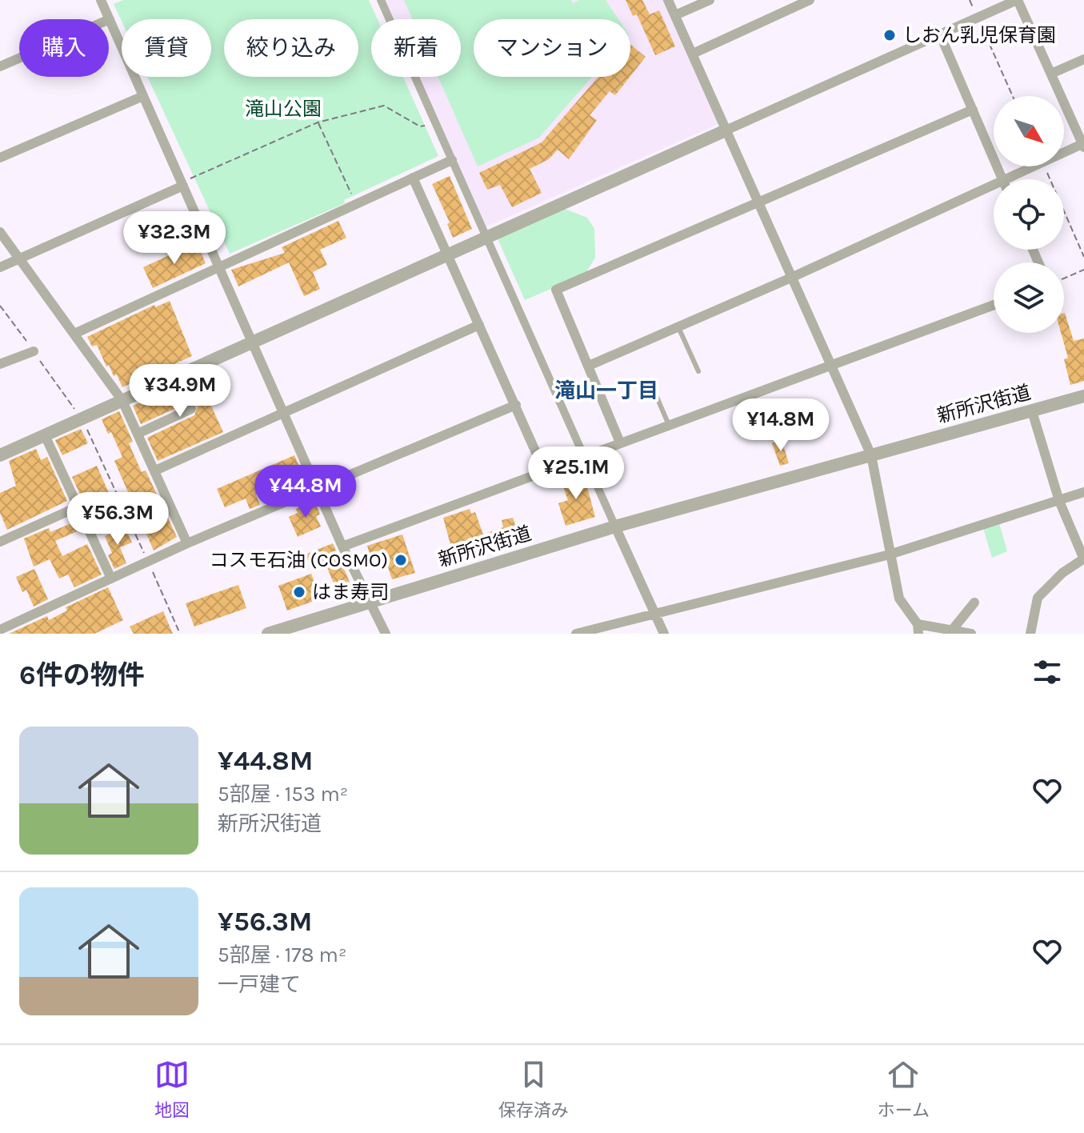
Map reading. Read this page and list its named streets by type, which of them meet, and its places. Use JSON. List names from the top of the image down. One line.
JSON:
{"streets":{"street":["新所沢街道"]},"districts":["滝山一丁目"],"parks":["滝山公園"],"places":["しおん乳児保育園","コスモ石油 (COSMO)","はま寿司"],"north":"bottom right","page":{"chip":["購入","賃貸","絞り込み","新着","マンション"],"price":["¥32.3M","¥34.9M","¥14.8M","¥25.1M","¥44.8M","¥56.3M"],"heading":"6件の物件","list":[{"name":"¥44.8M","note":"5部屋 · 153 m² · 新所沢街道"},{"name":"¥56.3M","note":"5部屋 · 178 m² · 一戸建て"}],"tabs":["地図","保存済み","ホーム"]}}
